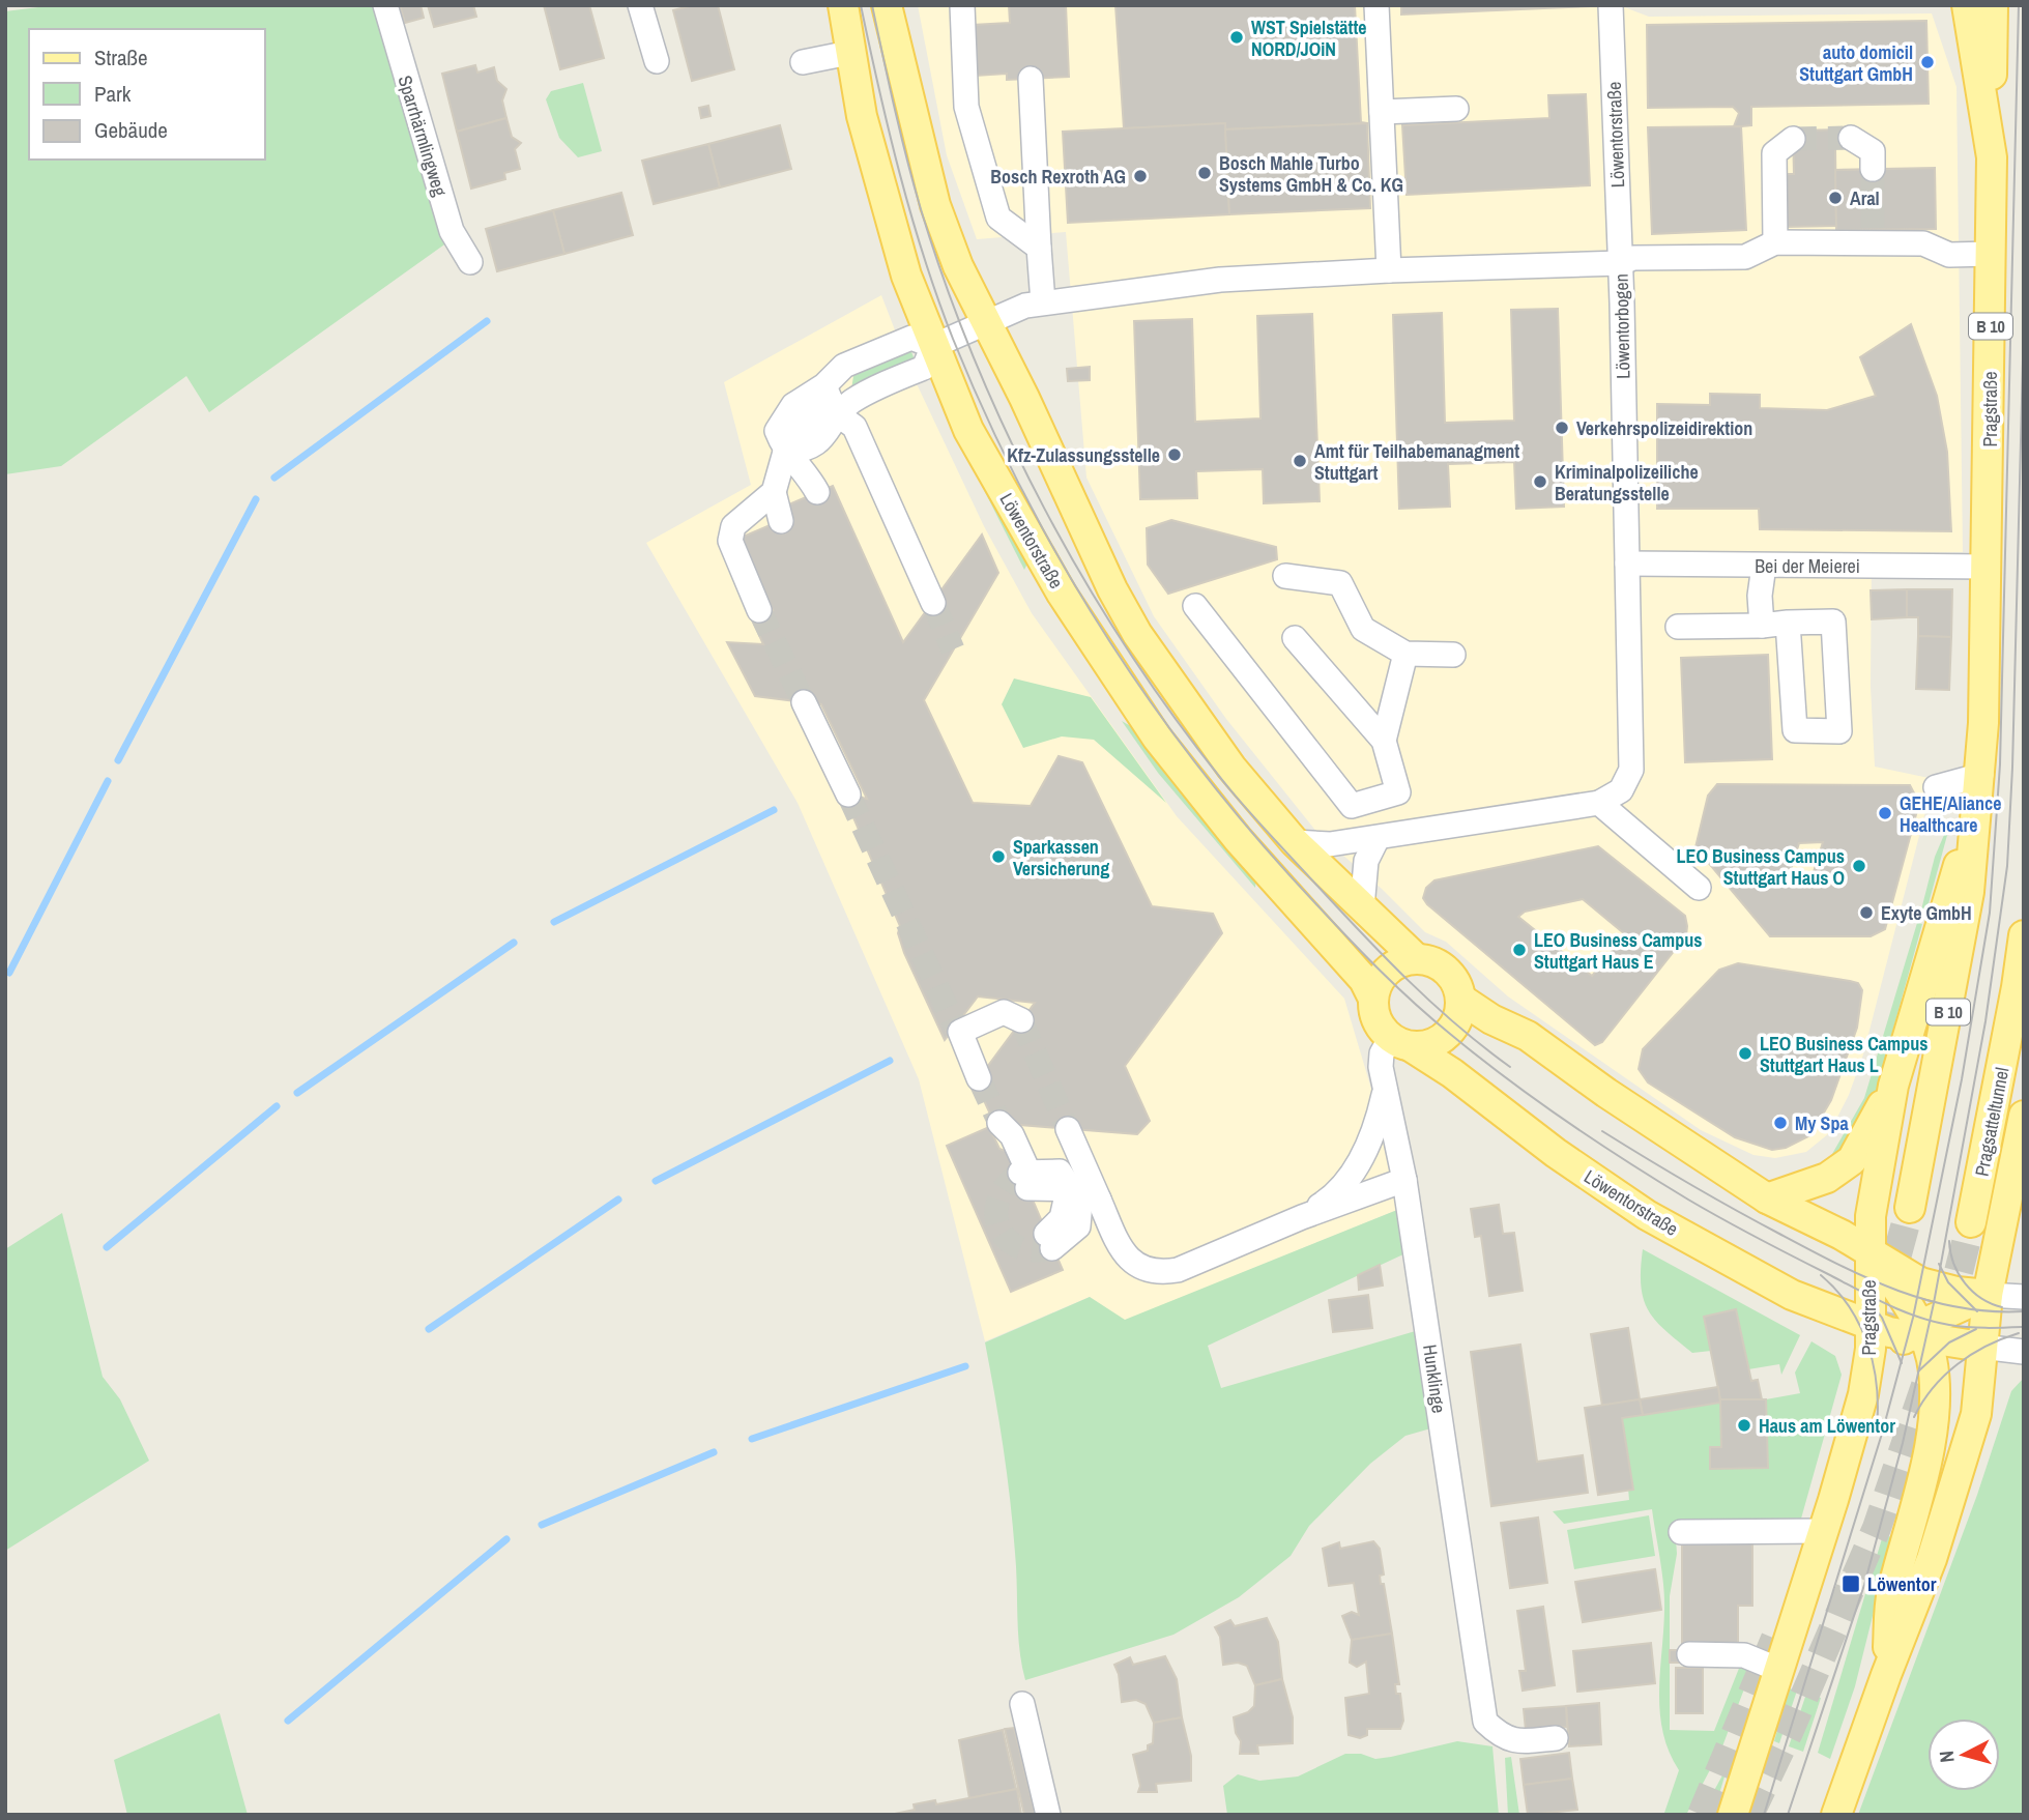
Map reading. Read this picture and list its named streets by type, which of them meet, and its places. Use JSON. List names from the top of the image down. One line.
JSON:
{"streets":{"main road":["Löwentorstraße","B 10","Pragstraße","Pragsatteltunnel"],"street":["Sparrhärmlingweg","Löwentorbogen","Bei der Meierei","Hunklinge"]},"crossings":[["Löwentorstraße","Löwentorbogen"],["Löwentorstraße","Pragstraße"],["Löwentorstraße","Hunklinge"],["Löwentorbogen","Bei der Meierei"],["B 10","Pragstraße"],["Pragstraße","Bei der Meierei"]],"places":{"other":["WST Spielstätte NORD/JOiN","auto domicil Stuttgart GmbH","Bosch Mahle Turbo Systems GmbH & Co. KG","Bosch Rexroth AG","Aral","Verkehrspolizeidirektion","Kfz-Zulassungsstelle","Amt für Teilhabemanagment Stuttgart","Kriminalpolizeiliche Beratungsstelle","GEHE/Aliance Healthcare","Sparkassen Versicherung","LEO Business Campus Stuttgart Haus O","Exyte GmbH","LEO Business Campus Stuttgart Haus E","LEO Business Campus Stuttgart Haus L","My Spa","Haus am Löwentor"],"transit":["Löwentor"]},"legend":["Straße","Park","Gebäude"],"north":"left"}
